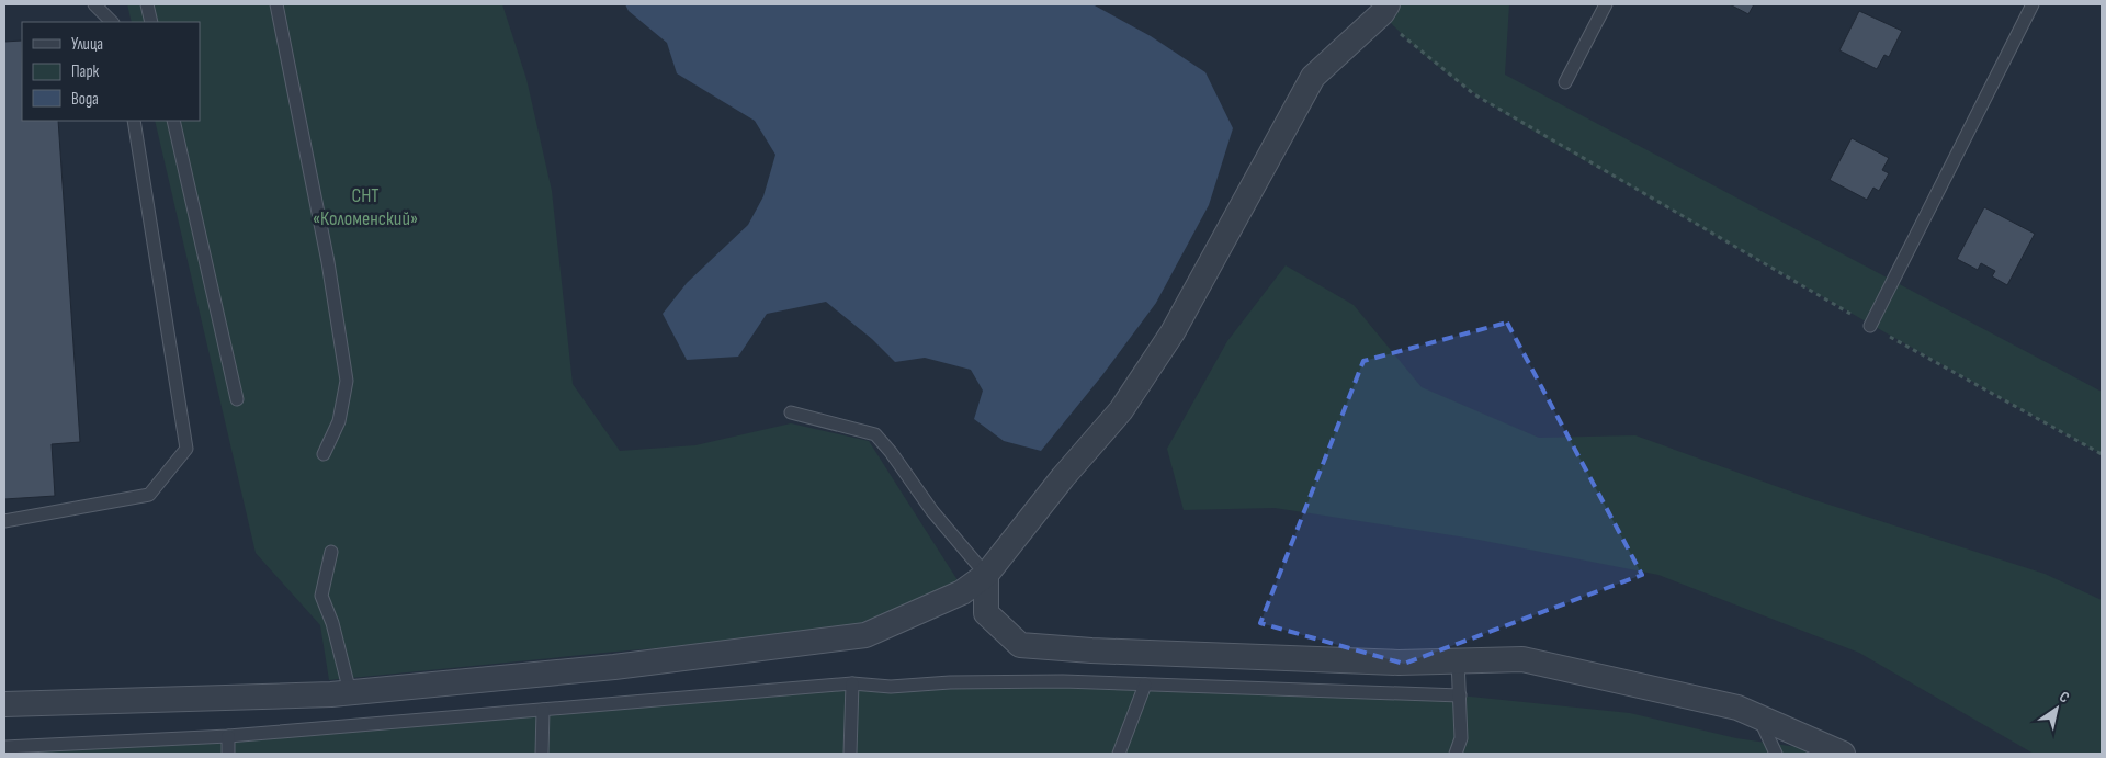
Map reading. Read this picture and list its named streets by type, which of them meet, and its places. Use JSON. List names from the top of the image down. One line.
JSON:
{"parks":["СНТ «Коломенский»"],"legend":["Улица","Парк","Вода"],"north":"top right"}
